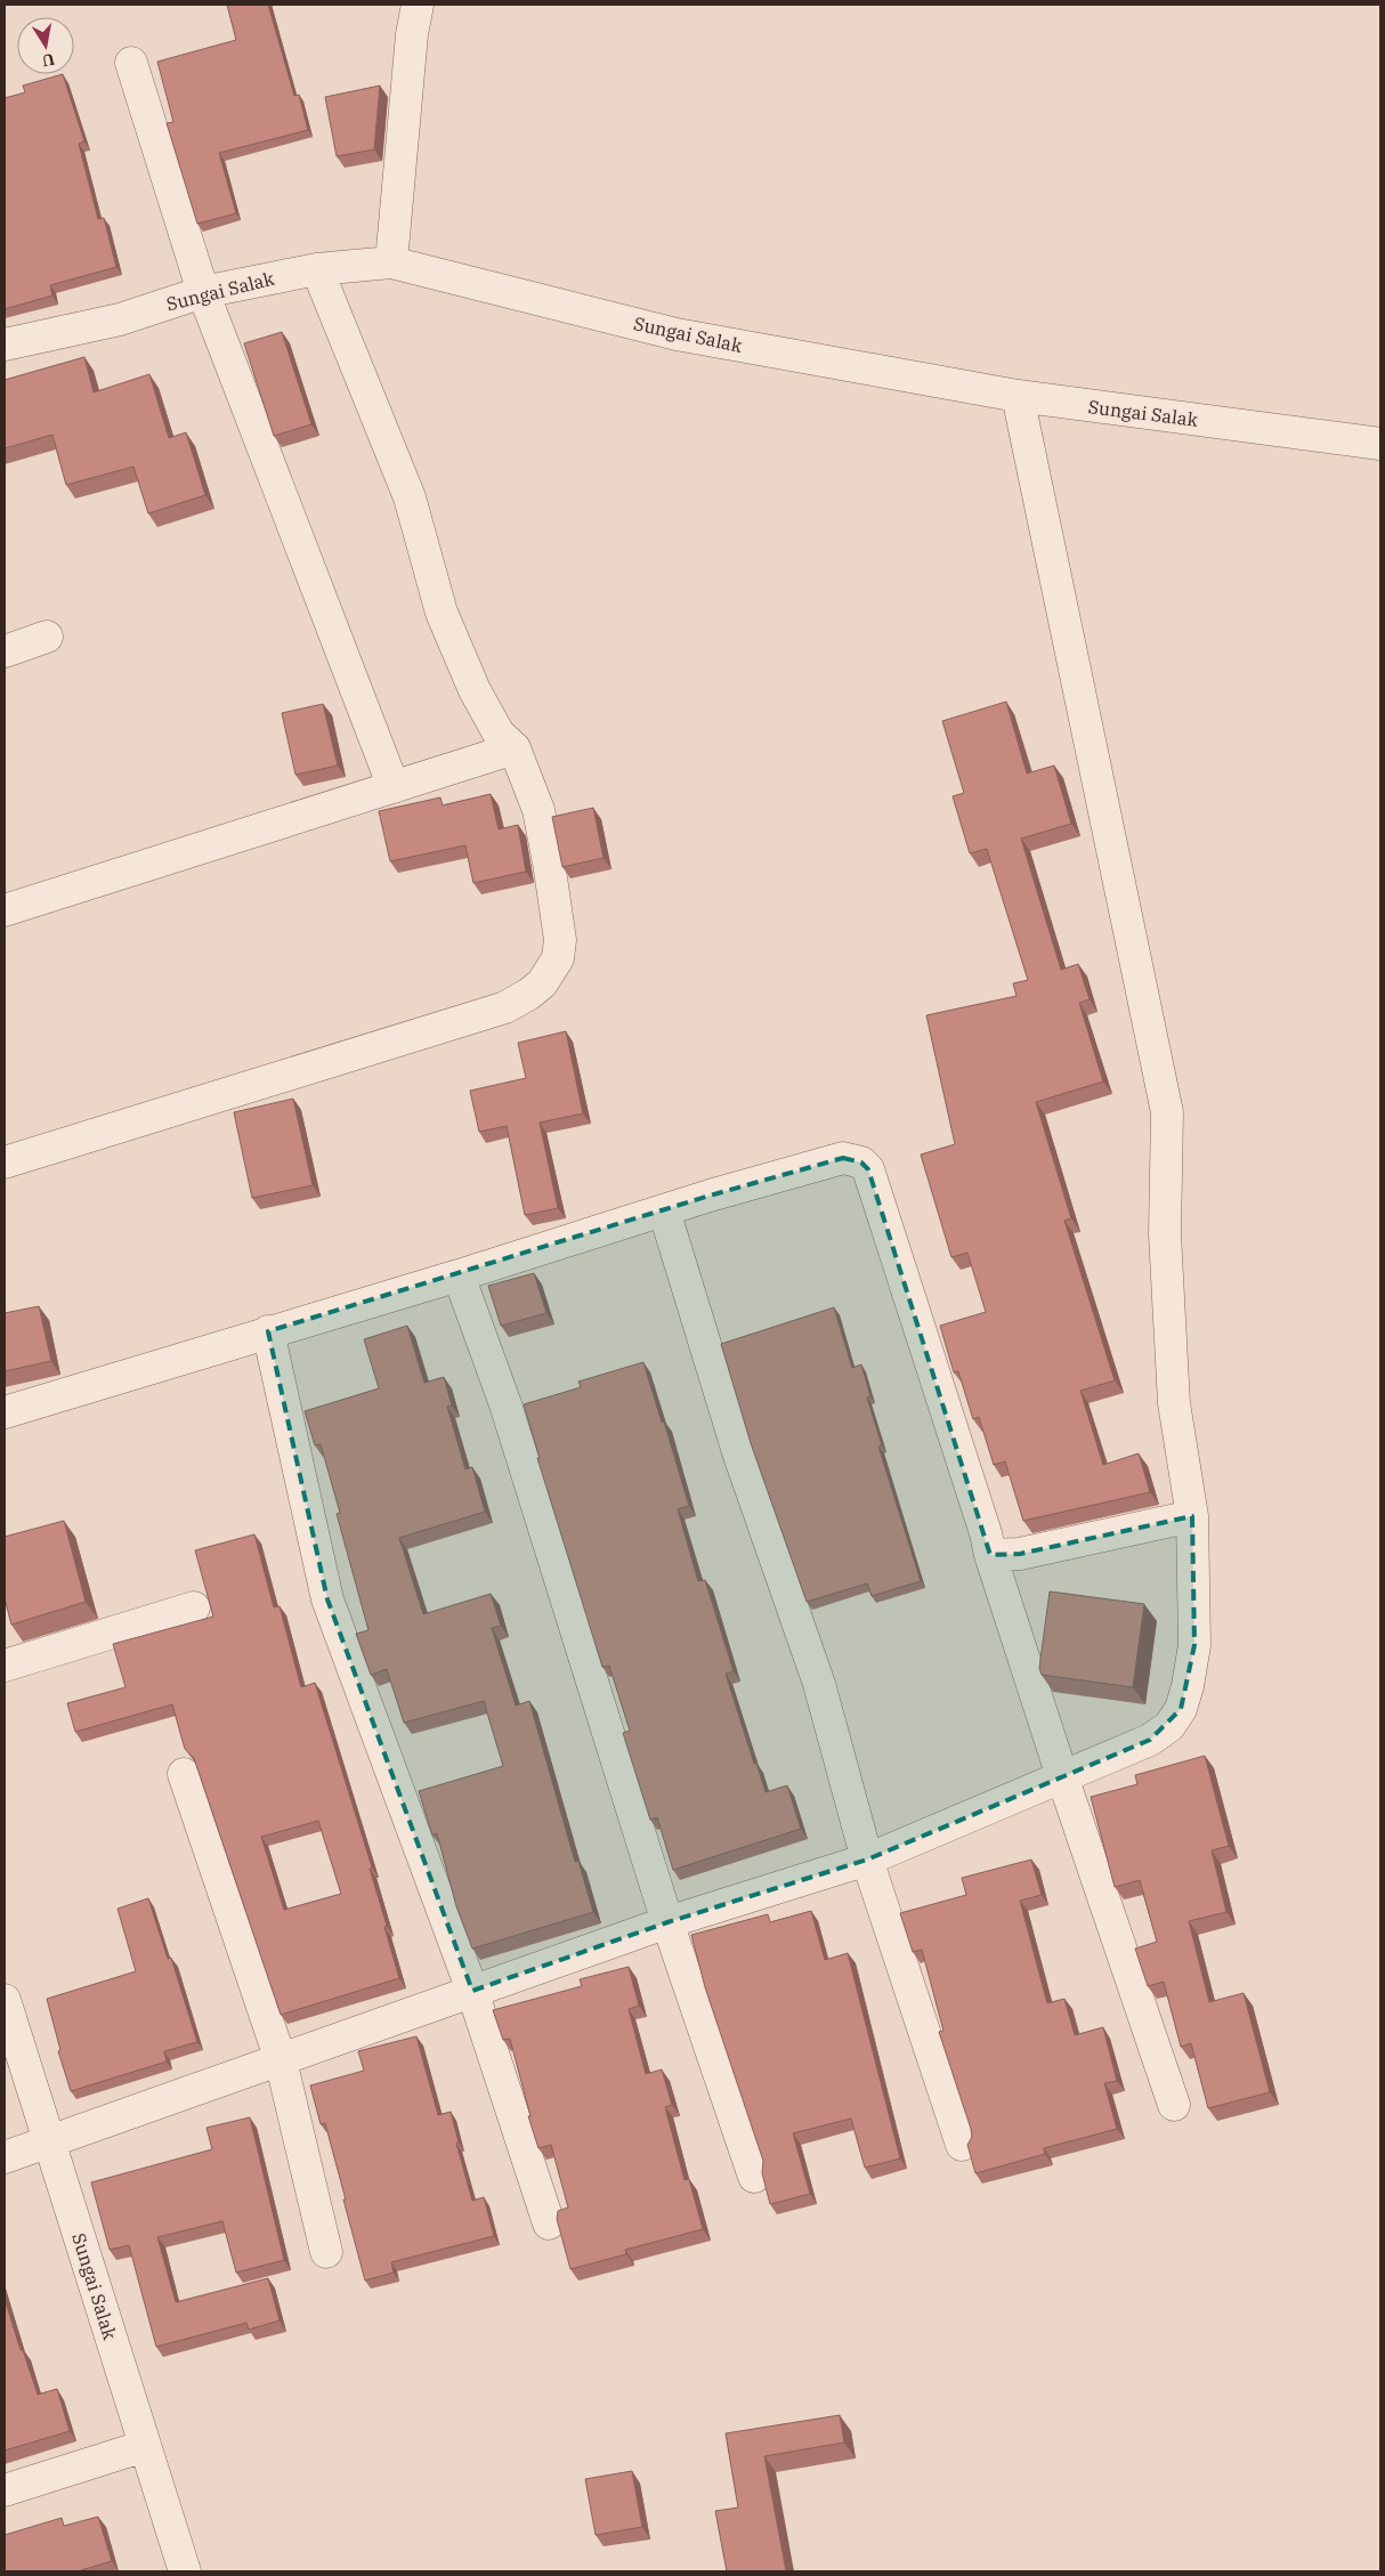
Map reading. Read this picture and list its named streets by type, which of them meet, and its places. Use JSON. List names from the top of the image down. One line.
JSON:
{"streets":{"street":["Sungai Salak"]},"north":"bottom"}
